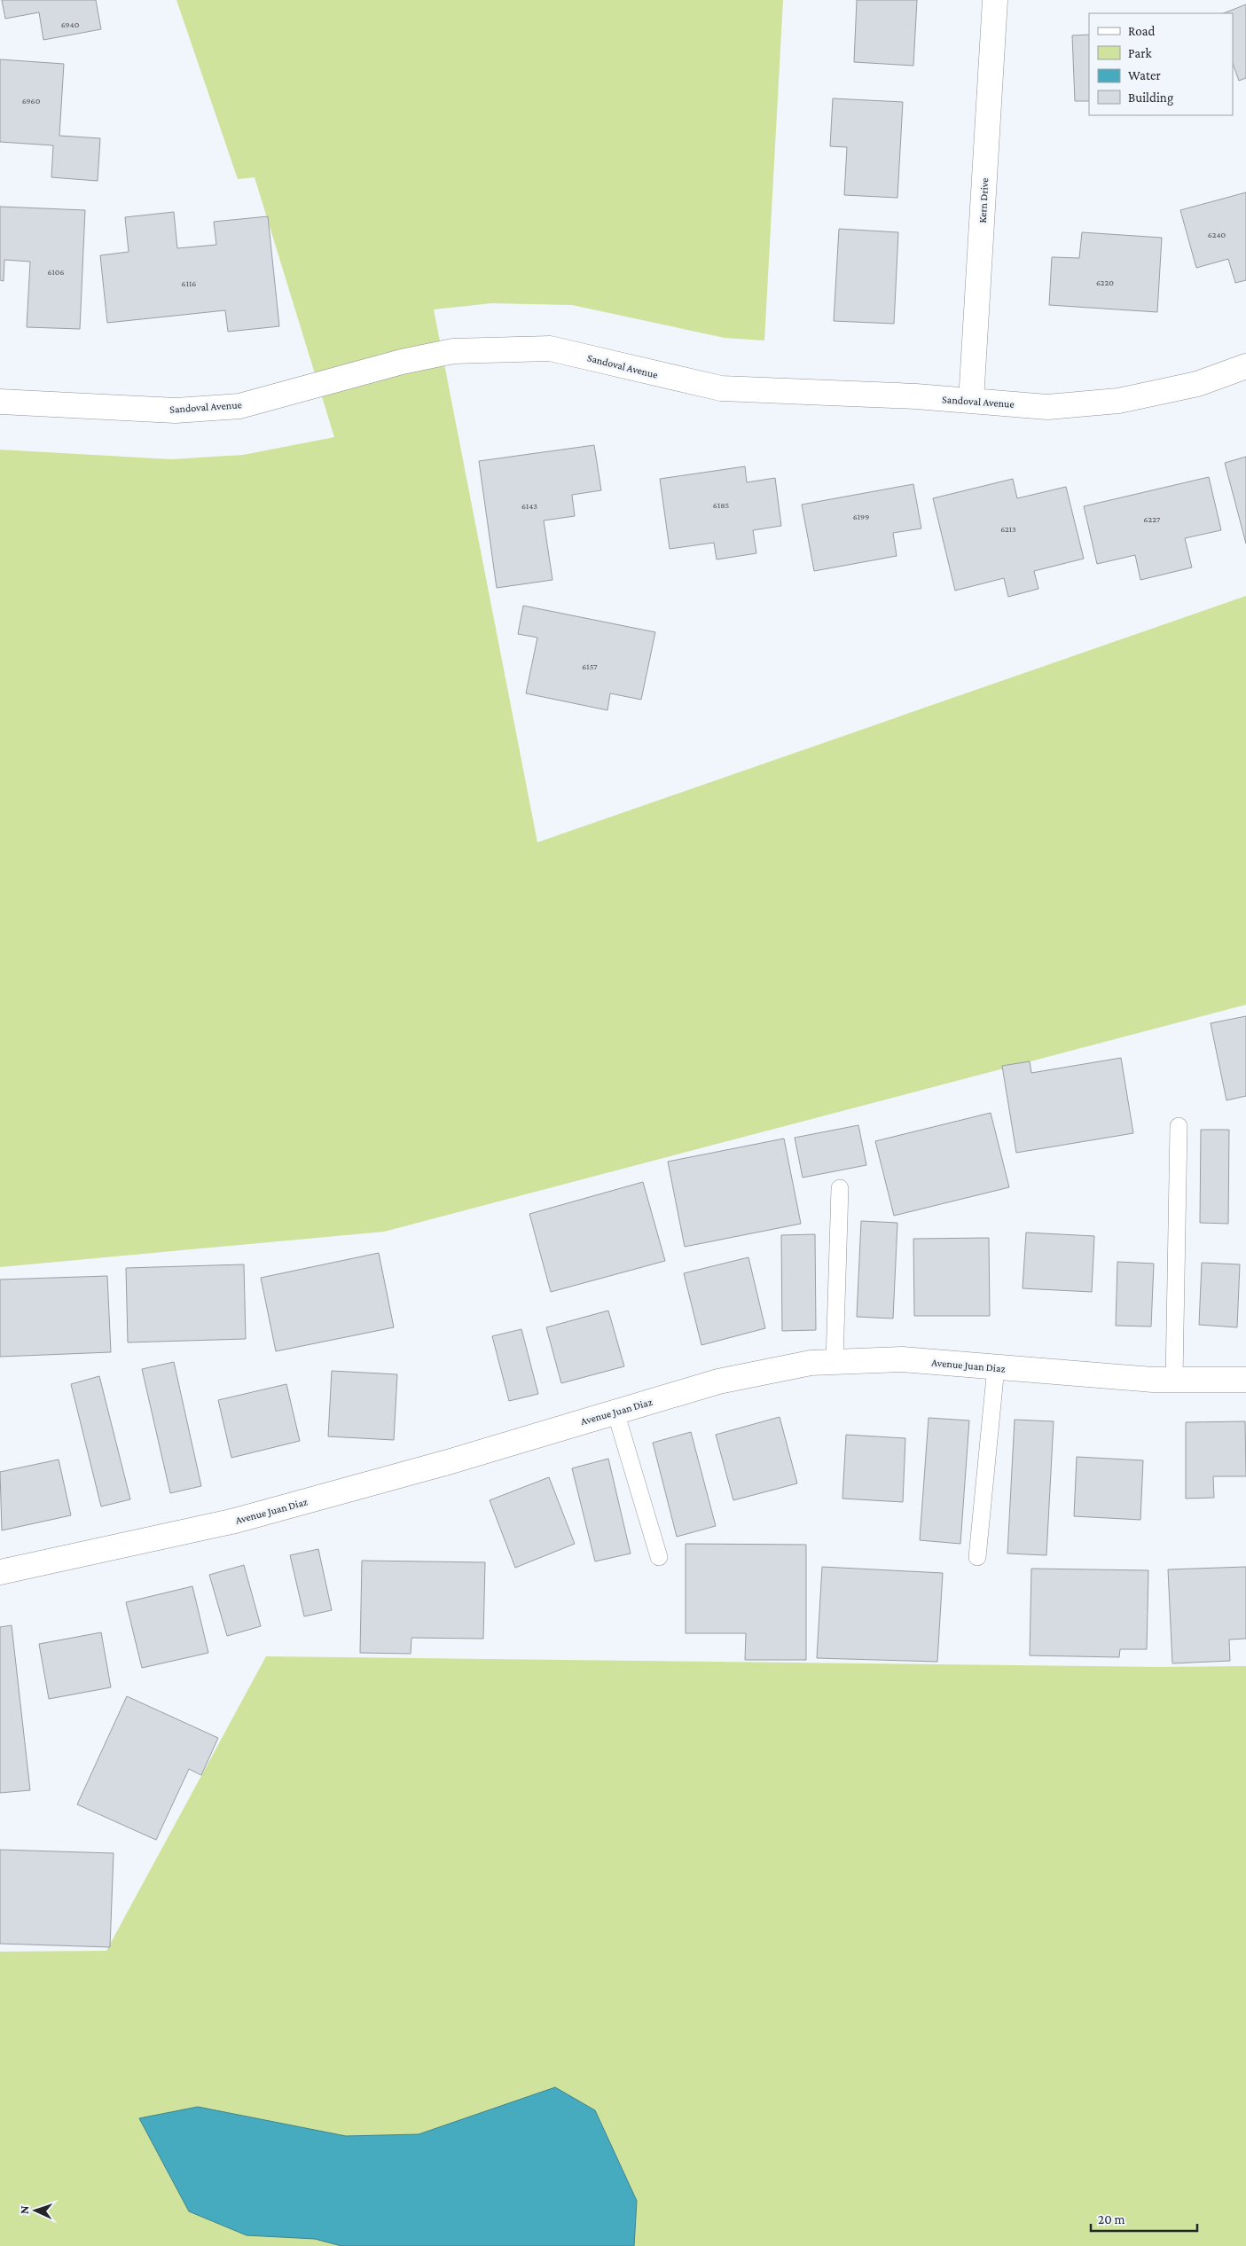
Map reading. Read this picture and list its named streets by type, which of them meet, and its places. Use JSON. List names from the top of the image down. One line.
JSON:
{"streets":{"street":["Kern Drive","Sandoval Avenue","Avenue Juan Diaz"]},"crossings":[["Kern Drive","Sandoval Avenue"]],"house_numbers":["6940","6960","6240","6106","6220","6116","6185","6143","6199","6227","6213","6157"],"legend":["Road","Park","Water","Building"],"scale_bar":"20 m","north":"left"}
